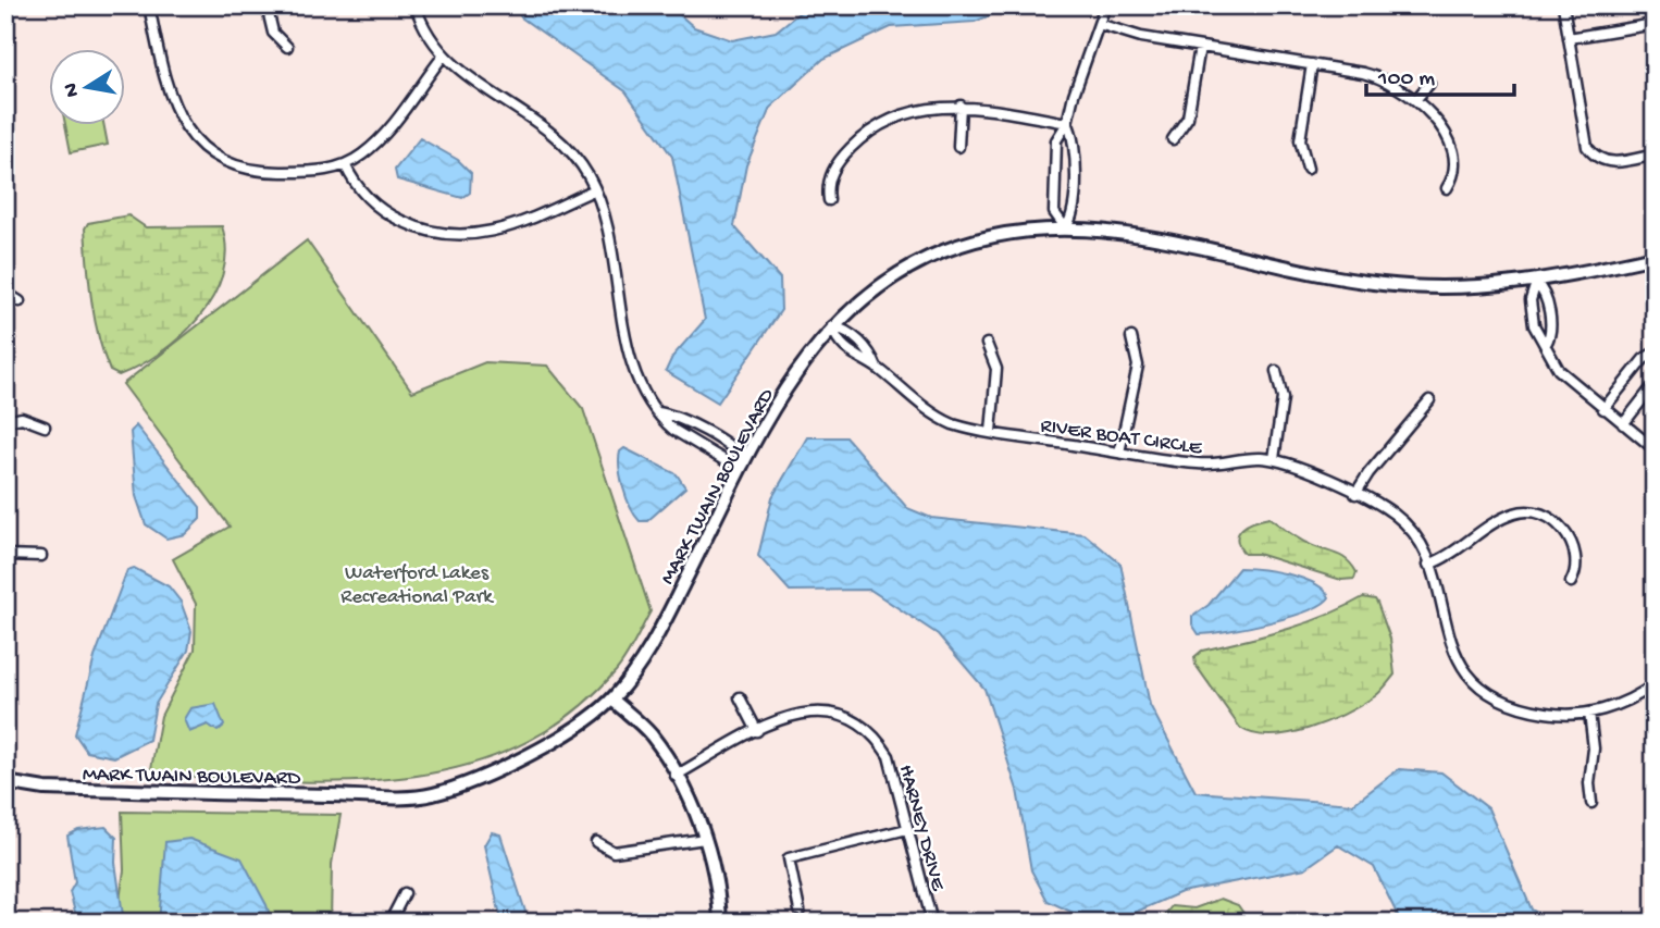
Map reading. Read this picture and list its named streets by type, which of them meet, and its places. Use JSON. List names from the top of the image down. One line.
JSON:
{"streets":{"street":["RIVER BOAT CIRCLE","MARK TWAIN BOULEVARD","HARNEY DRIVE"]},"crossings":[["RIVER BOAT CIRCLE","MARK TWAIN BOULEVARD"]],"parks":["Waterford Lakes Recreational Park"],"scale_bar":"100 m","north":"left"}
